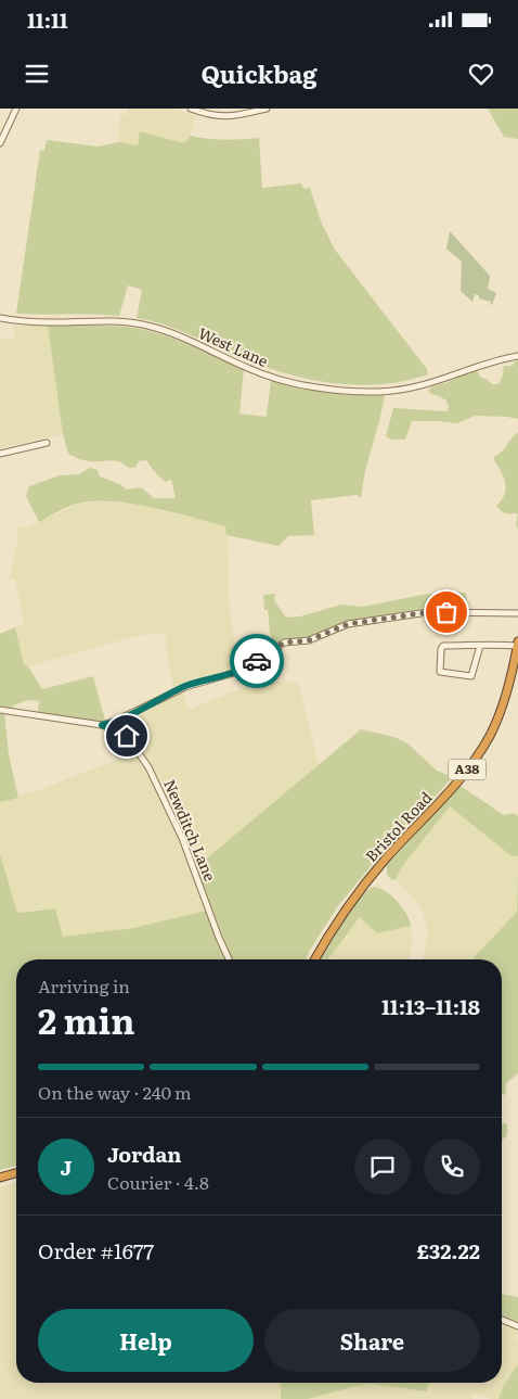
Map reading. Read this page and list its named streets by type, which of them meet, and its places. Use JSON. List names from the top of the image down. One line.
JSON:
{"streets":{"highway":["A38","Bristol Road"],"street":["West Lane","Newditch Lane"]},"page":{"status":"11:11","header":"Quickbag","heading":["2 min","Arriving in","11:13–11:18"],"panel":["Jordan","Courier · 4.8","Order #1677","£32.22"],"bar":"On the way · 240 m","round":"J","buttons":["Help","Share"]}}
